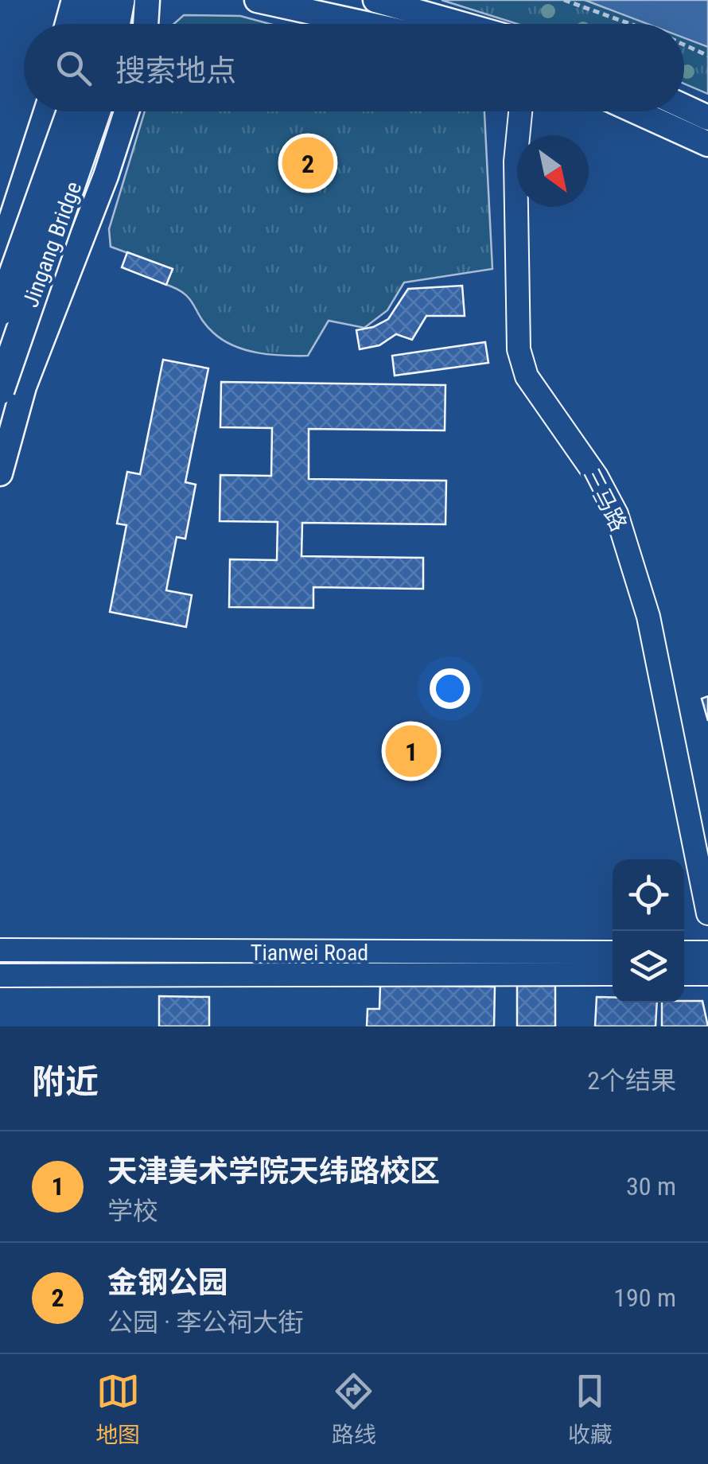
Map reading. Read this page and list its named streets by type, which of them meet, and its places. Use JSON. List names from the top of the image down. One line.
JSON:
{"streets":{"main road":["Jingang Bridge"],"street":["三马路","Tianwei Road"]},"north":"bottom right","page":{"search":"搜索地点","pins":["2","1"],"heading":["附近","2个结果"],"list":[{"mark":"1","name":"天津美术学院天纬路校区","note":"学校","value":"30 m"},{"mark":"2","name":"金钢公园","note":"公园 · 李公祠大街","value":"190 m"}],"nav":["地图","路线","收藏"]}}
